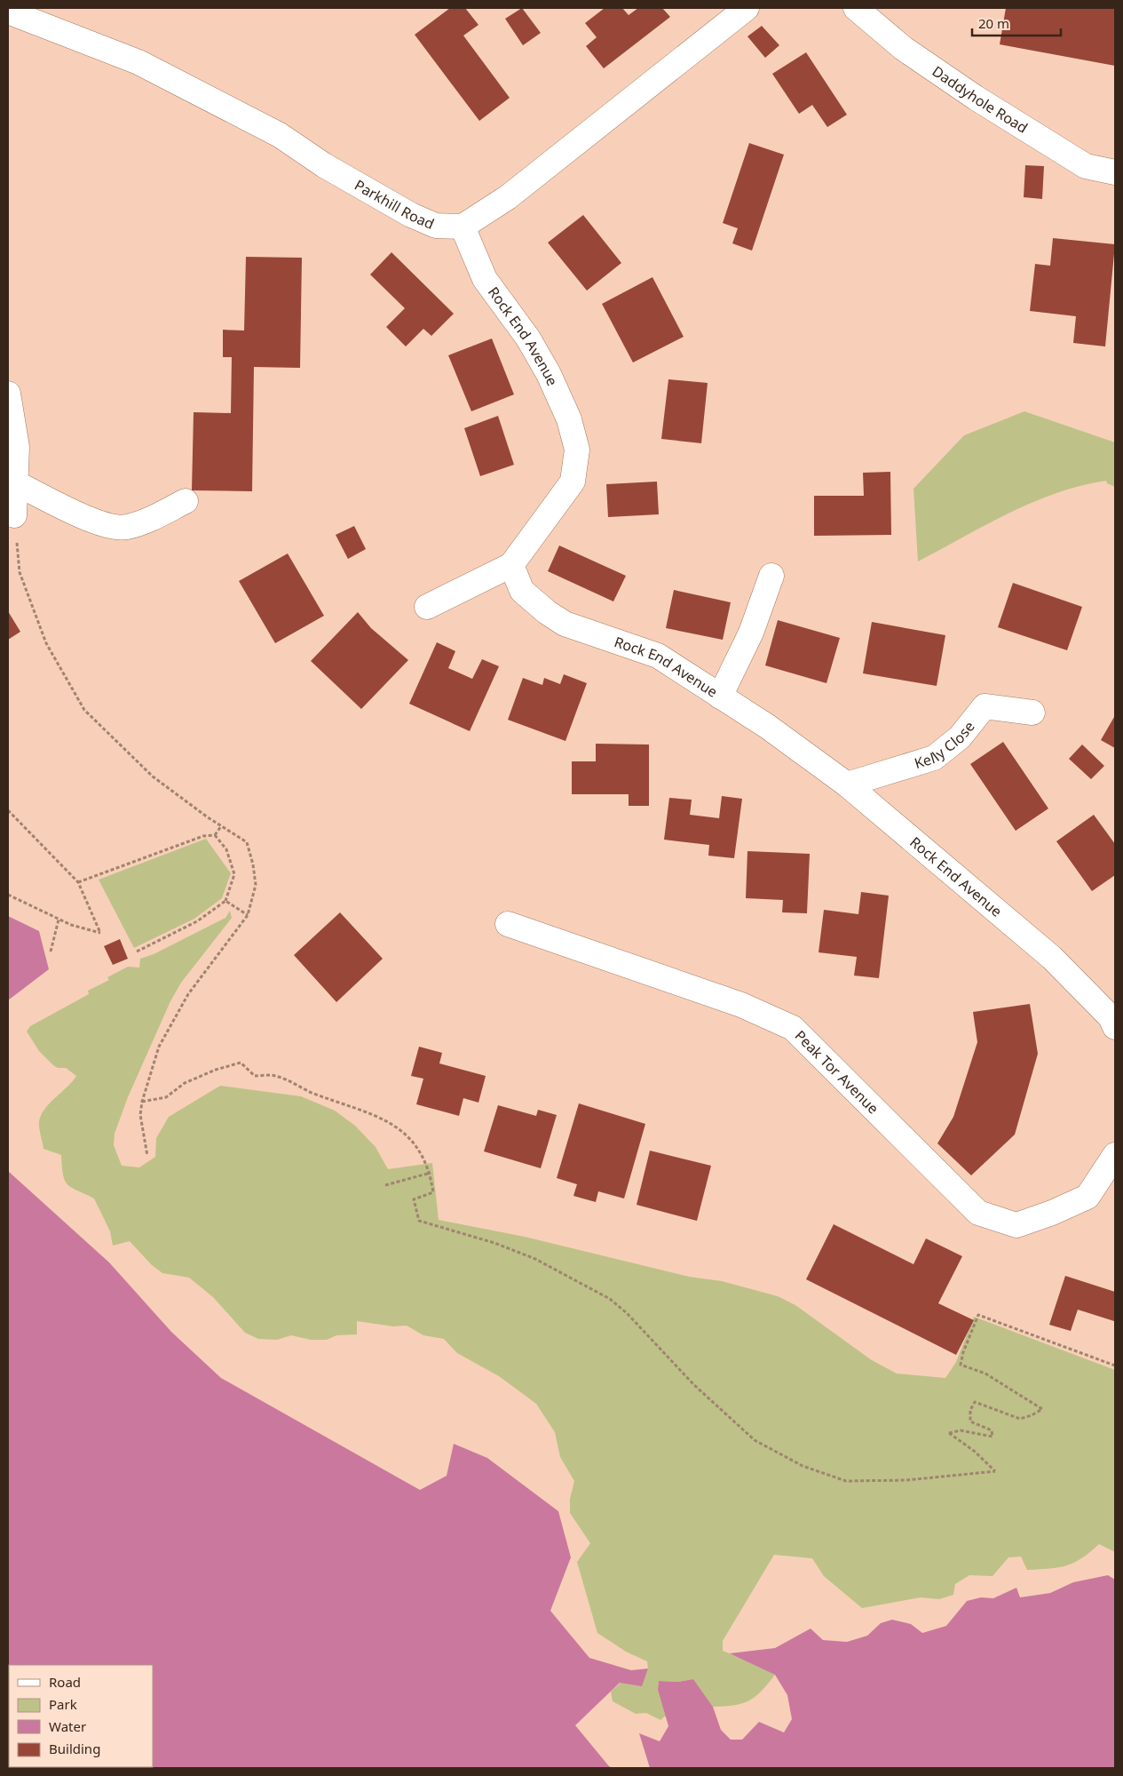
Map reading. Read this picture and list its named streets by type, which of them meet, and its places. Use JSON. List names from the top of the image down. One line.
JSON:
{"streets":{"street":["Daddyhole Road","Parkhill Road","Rock End Avenue","Kelly Close","Peak Tor Avenue"]},"crossings":[["Parkhill Road","Rock End Avenue"],["Rock End Avenue","Kelly Close"]],"legend":["Road","Park","Water","Building"],"scale_bar":"20 m"}
